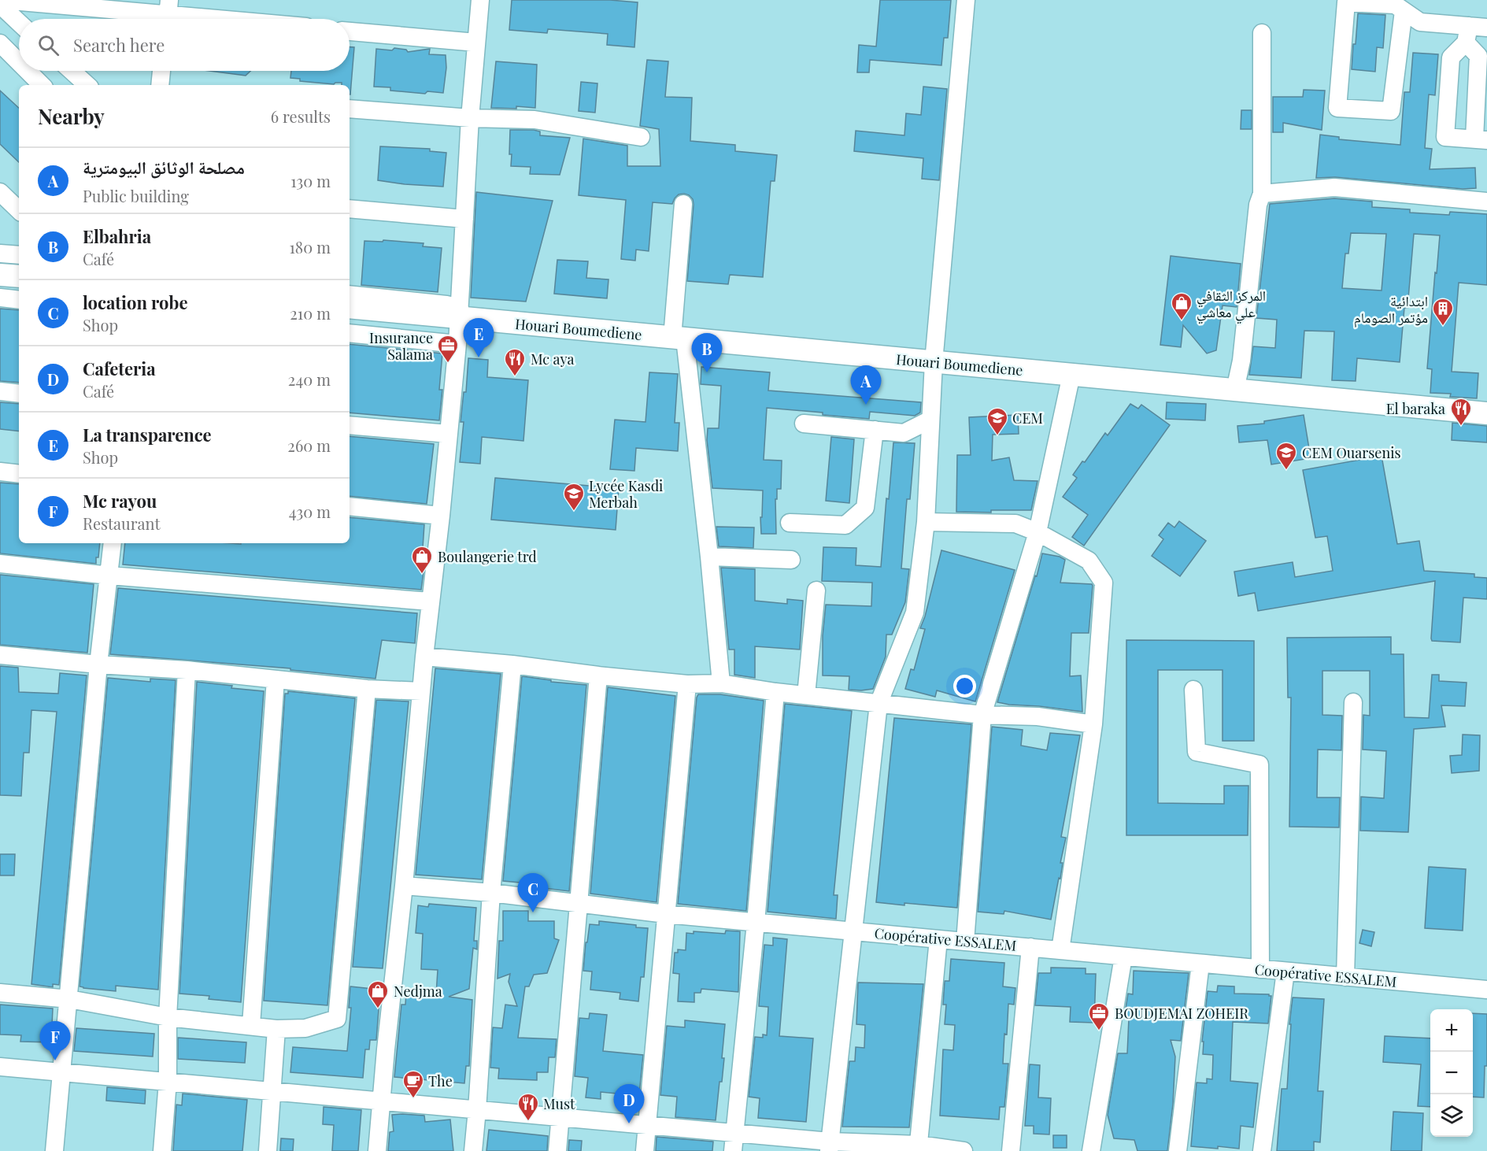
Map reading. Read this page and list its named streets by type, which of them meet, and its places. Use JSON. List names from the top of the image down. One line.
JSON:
{"streets":{"main road":["Houari Boumediene"],"street":["Coopérative ESSALEM"]},"places":{"shop":["المركز الثقافي علي معاشي","Boulangerie trd","Nedjma"],"building":["ابتدائية مؤتمر الصومام"],"office":["Insurance Salama","BOUDJEMAI ZOHEIR"],"restaurant":["Mc aya","El baraka","Must"],"school or university":["CEM","CEM Ouarsenis","Lycée Kasdi Merbah"],"cafe":["The"]},"page":{"search":"Search here","heading":["Nearby","6 results"],"list":[{"mark":"A","name":"مصلحة الوثائق البيومترية","note":"Public building","value":"130 m"},{"mark":"B","name":"Elbahria","note":"Café","value":"180 m"},{"mark":"C","name":"location robe","note":"Shop","value":"210 m"},{"mark":"D","name":"Cafeteria","note":"Café","value":"240 m"},{"mark":"E","name":"La transparence","note":"Shop","value":"260 m"},{"mark":"F","name":"Mc rayou","note":"Restaurant","value":"430 m"}],"pins":["E","B","A","C","F","D"],"map_buttons":["+","−"]}}
